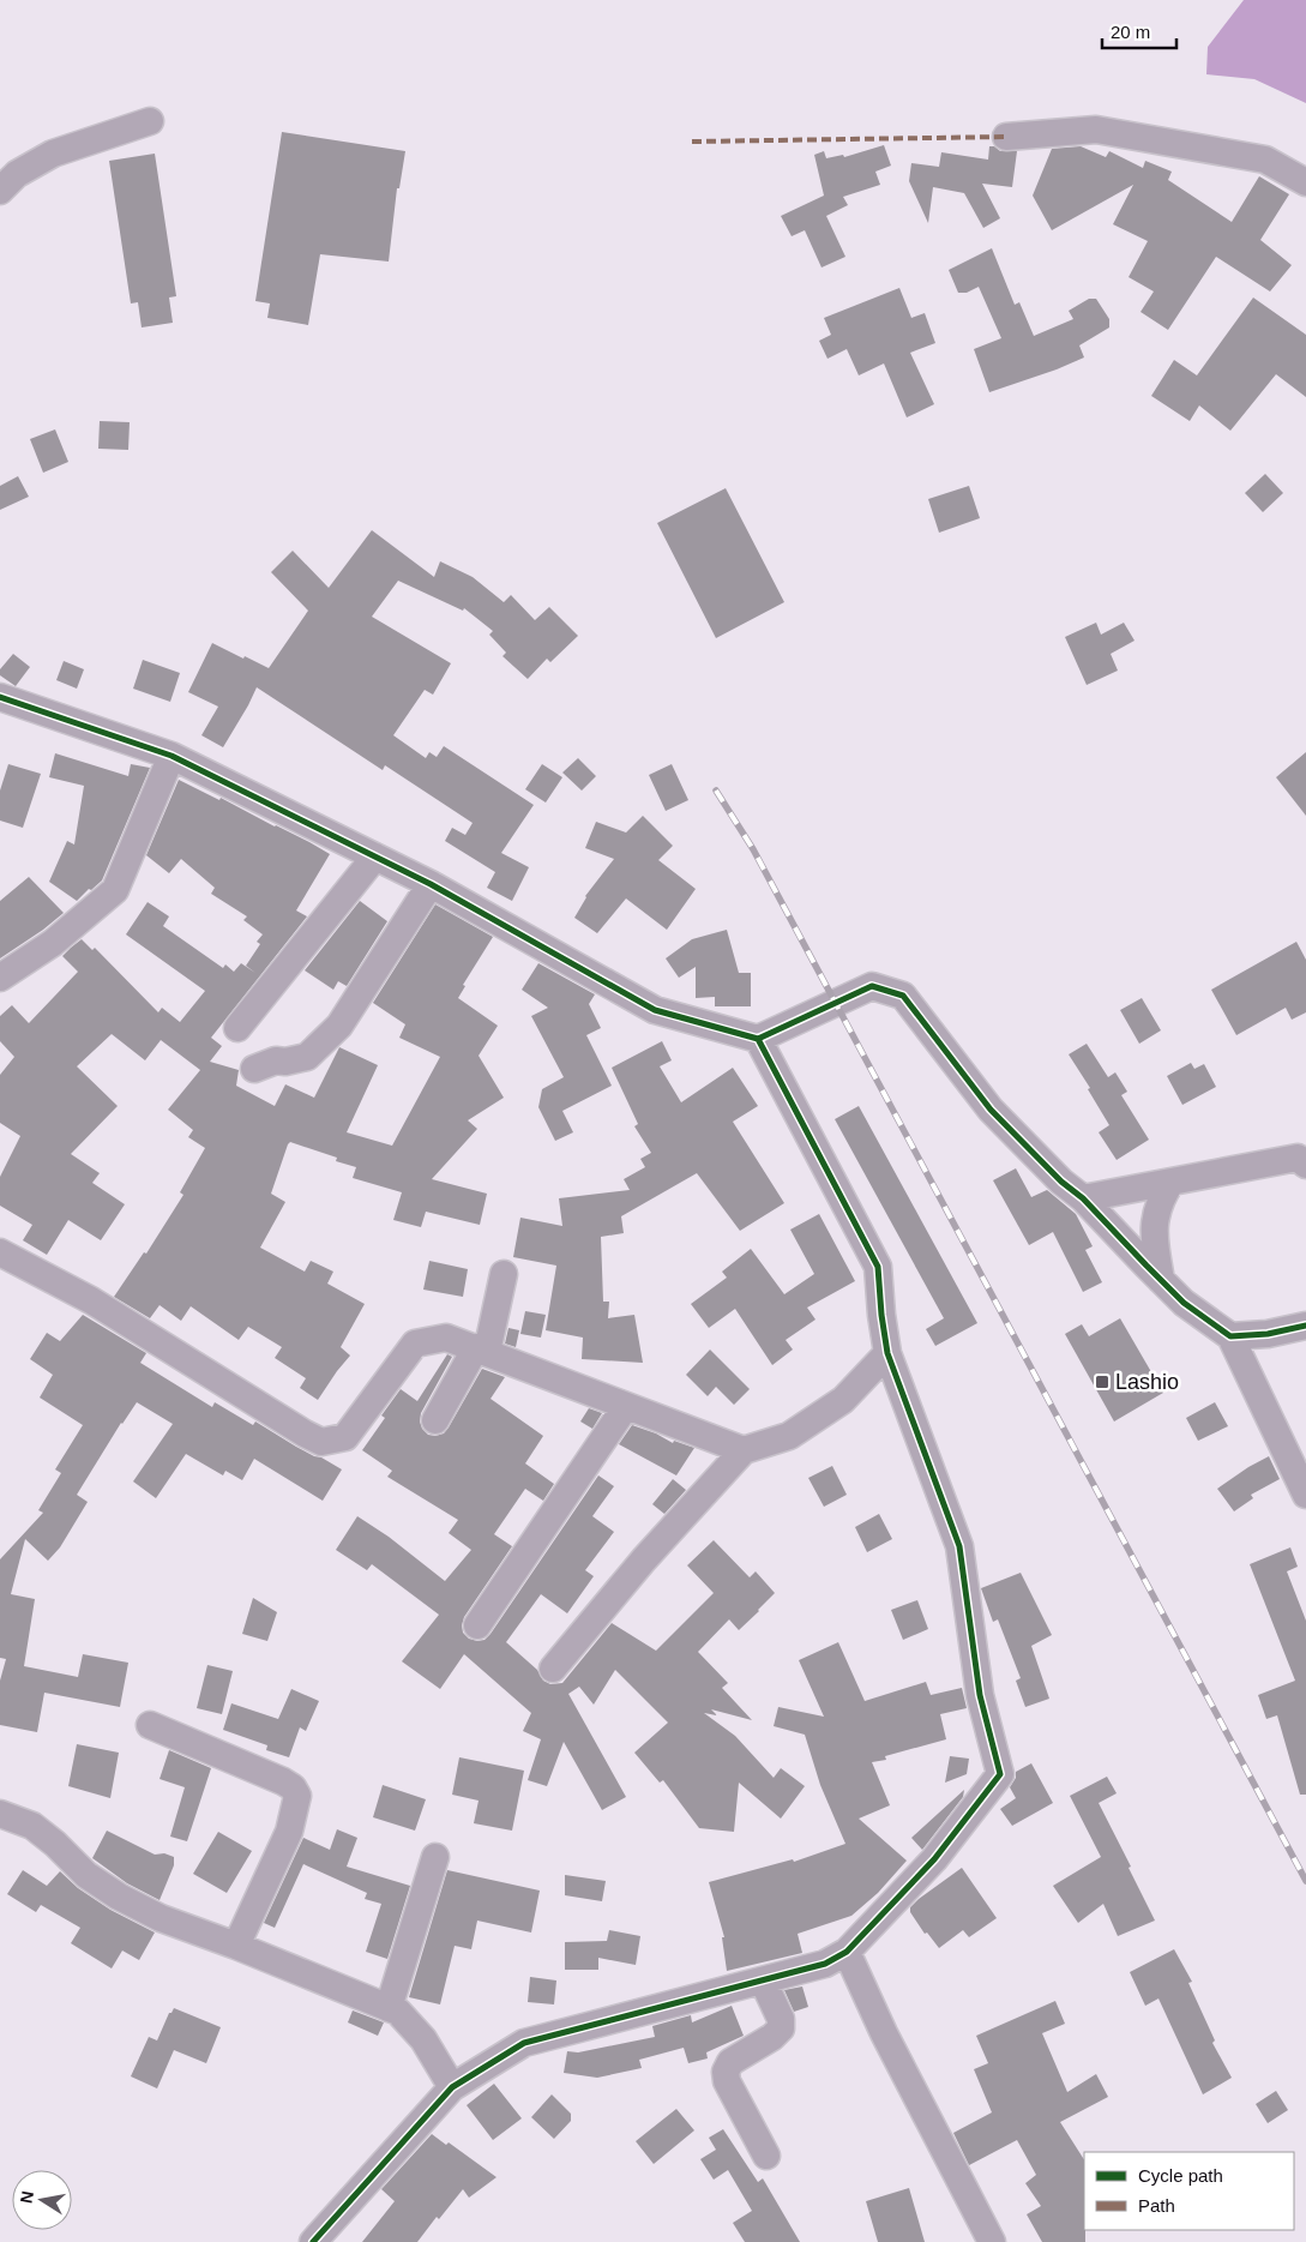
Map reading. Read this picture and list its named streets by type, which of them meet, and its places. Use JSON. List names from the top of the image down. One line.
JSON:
{"places":{"transit":["Lashio"]},"legend":["Cycle path","Path"],"scale_bar":"20 m","north":"left"}
